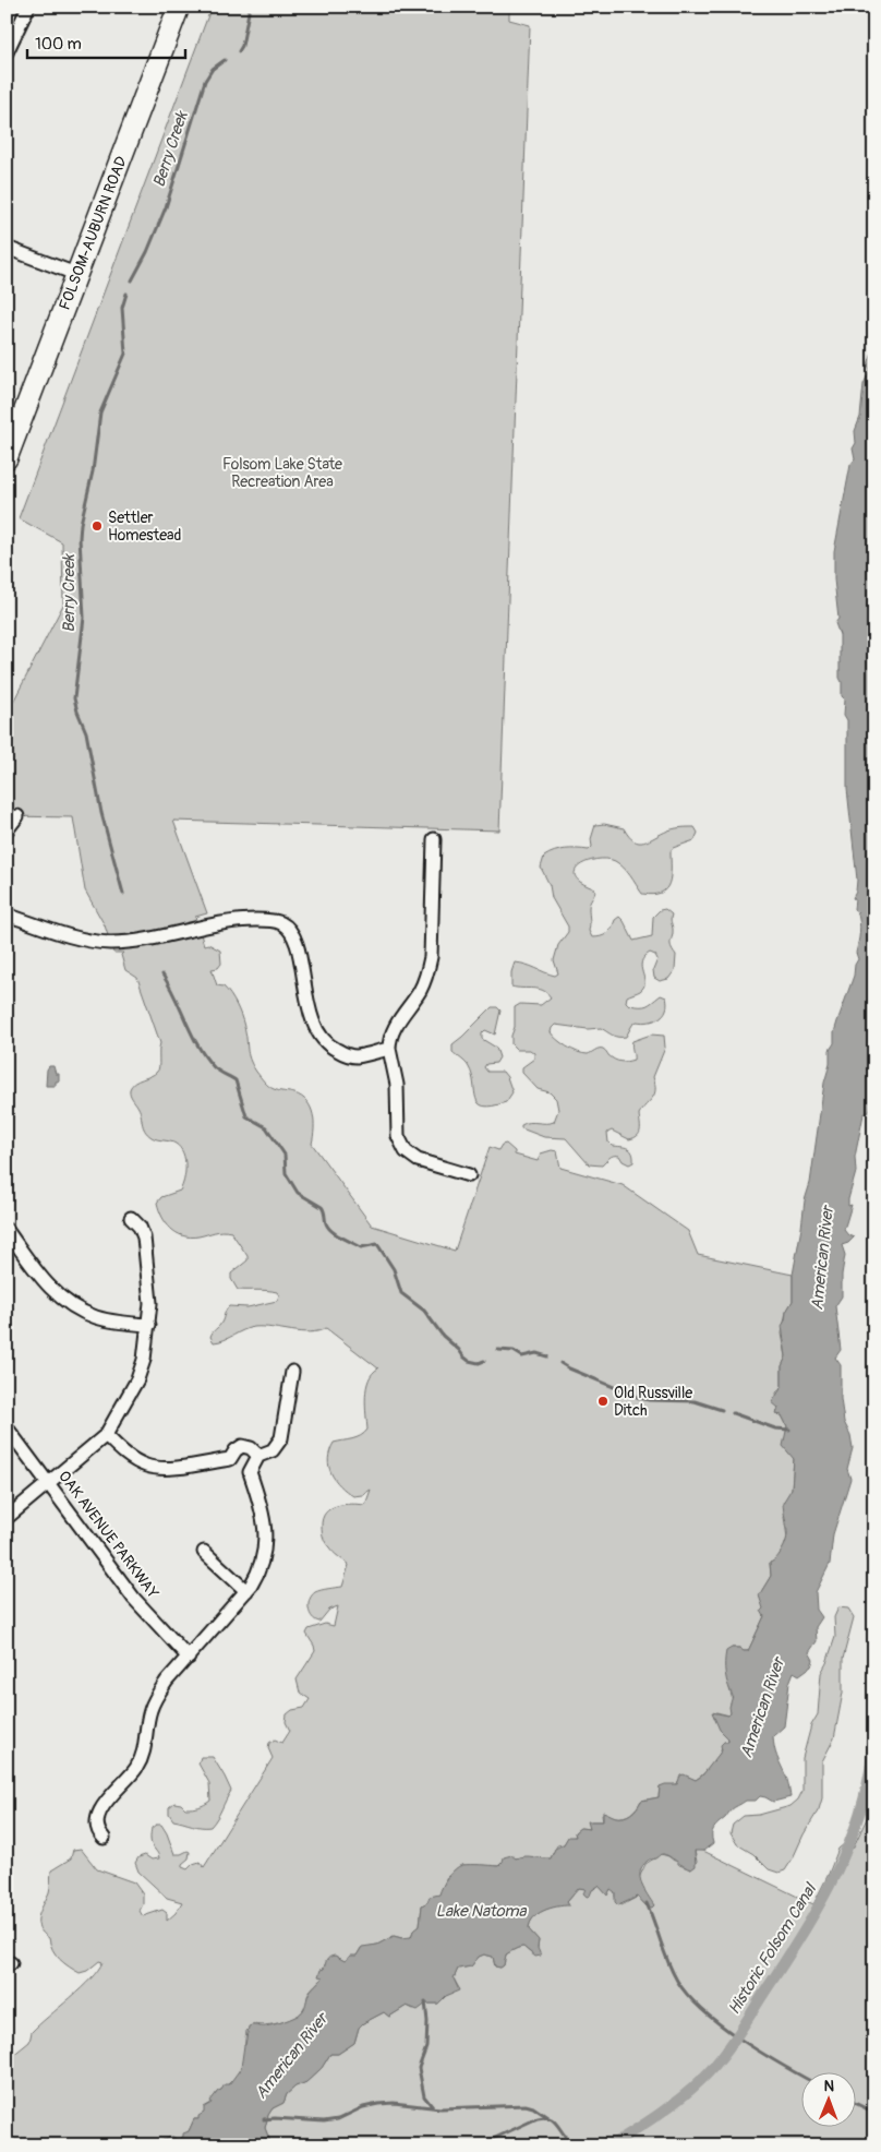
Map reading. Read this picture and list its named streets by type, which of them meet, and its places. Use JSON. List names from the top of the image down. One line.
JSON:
{"streets":{"main road":["FOLSOM-AUBURN ROAD"],"street":["OAK AVENUE PARKWAY"]},"water":["Berry Creek","American River","Lake Natoma","Historic Folsom Canal"],"parks":["Folsom Lake State Recreation Area"],"places":["Settler Homestead","Old Russville Ditch"],"scale_bar":"100 m","north":"top"}
